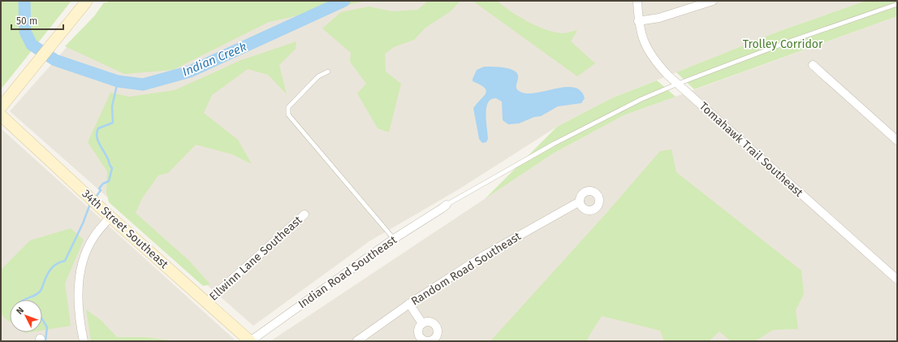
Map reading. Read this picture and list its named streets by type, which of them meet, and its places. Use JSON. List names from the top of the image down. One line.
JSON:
{"streets":{"street":["Tomahawk Trail Southeast","34th Street Southeast","Ellwinn Lane Southeast","Random Road Southeast","Indian Road Southeast"]},"crossings":[["34th Street Southeast","Ellwinn Lane Southeast"],["34th Street Southeast","Indian Road Southeast"]],"water":["Indian Creek"],"parks":["Trolley Corridor"],"scale_bar":"50 m","north":"top left"}
